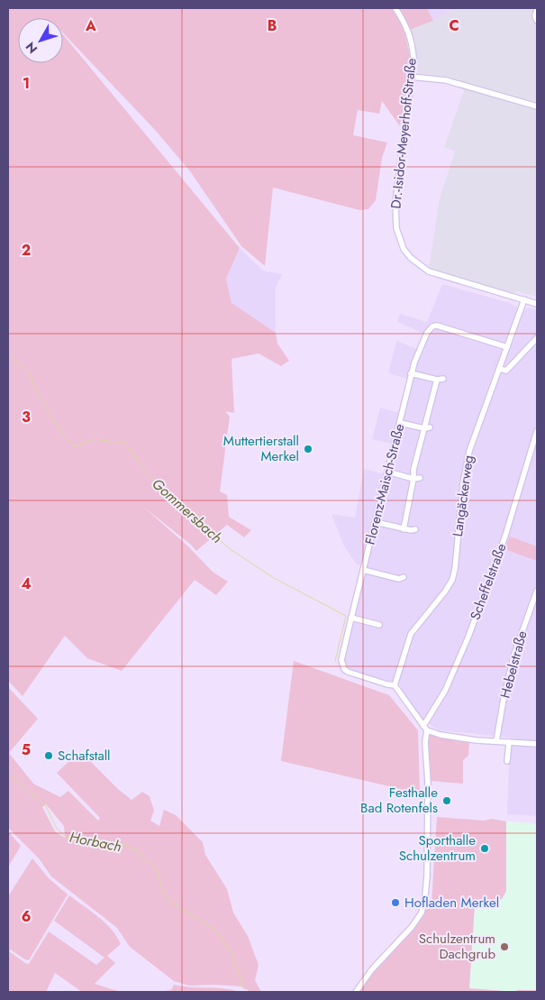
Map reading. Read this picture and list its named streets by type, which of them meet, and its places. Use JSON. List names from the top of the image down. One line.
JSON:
{"streets":{"street":["Dr.-Isidor-Meyerhoff-Straße","Florenz-Maisch-Straße","Langäckerweg","Scheffelstraße","Hebelstraße"]},"crossings":[["Dr.-Isidor-Meyerhoff-Straße","Langäckerweg"],["Florenz-Maisch-Straße","Langäckerweg"]],"water":["Gommersbach","Horbach"],"places":["Muttertierstall Merkel","Schafstall","Festhalle Bad Rotenfels","Sporthalle Schulzentrum","Hofladen Merkel","Schulzentrum Dachgrub"],"north":"bottom left","grid":{"columns":["A","B","C"],"rows":["1","2","3","4","5","6"]}}
